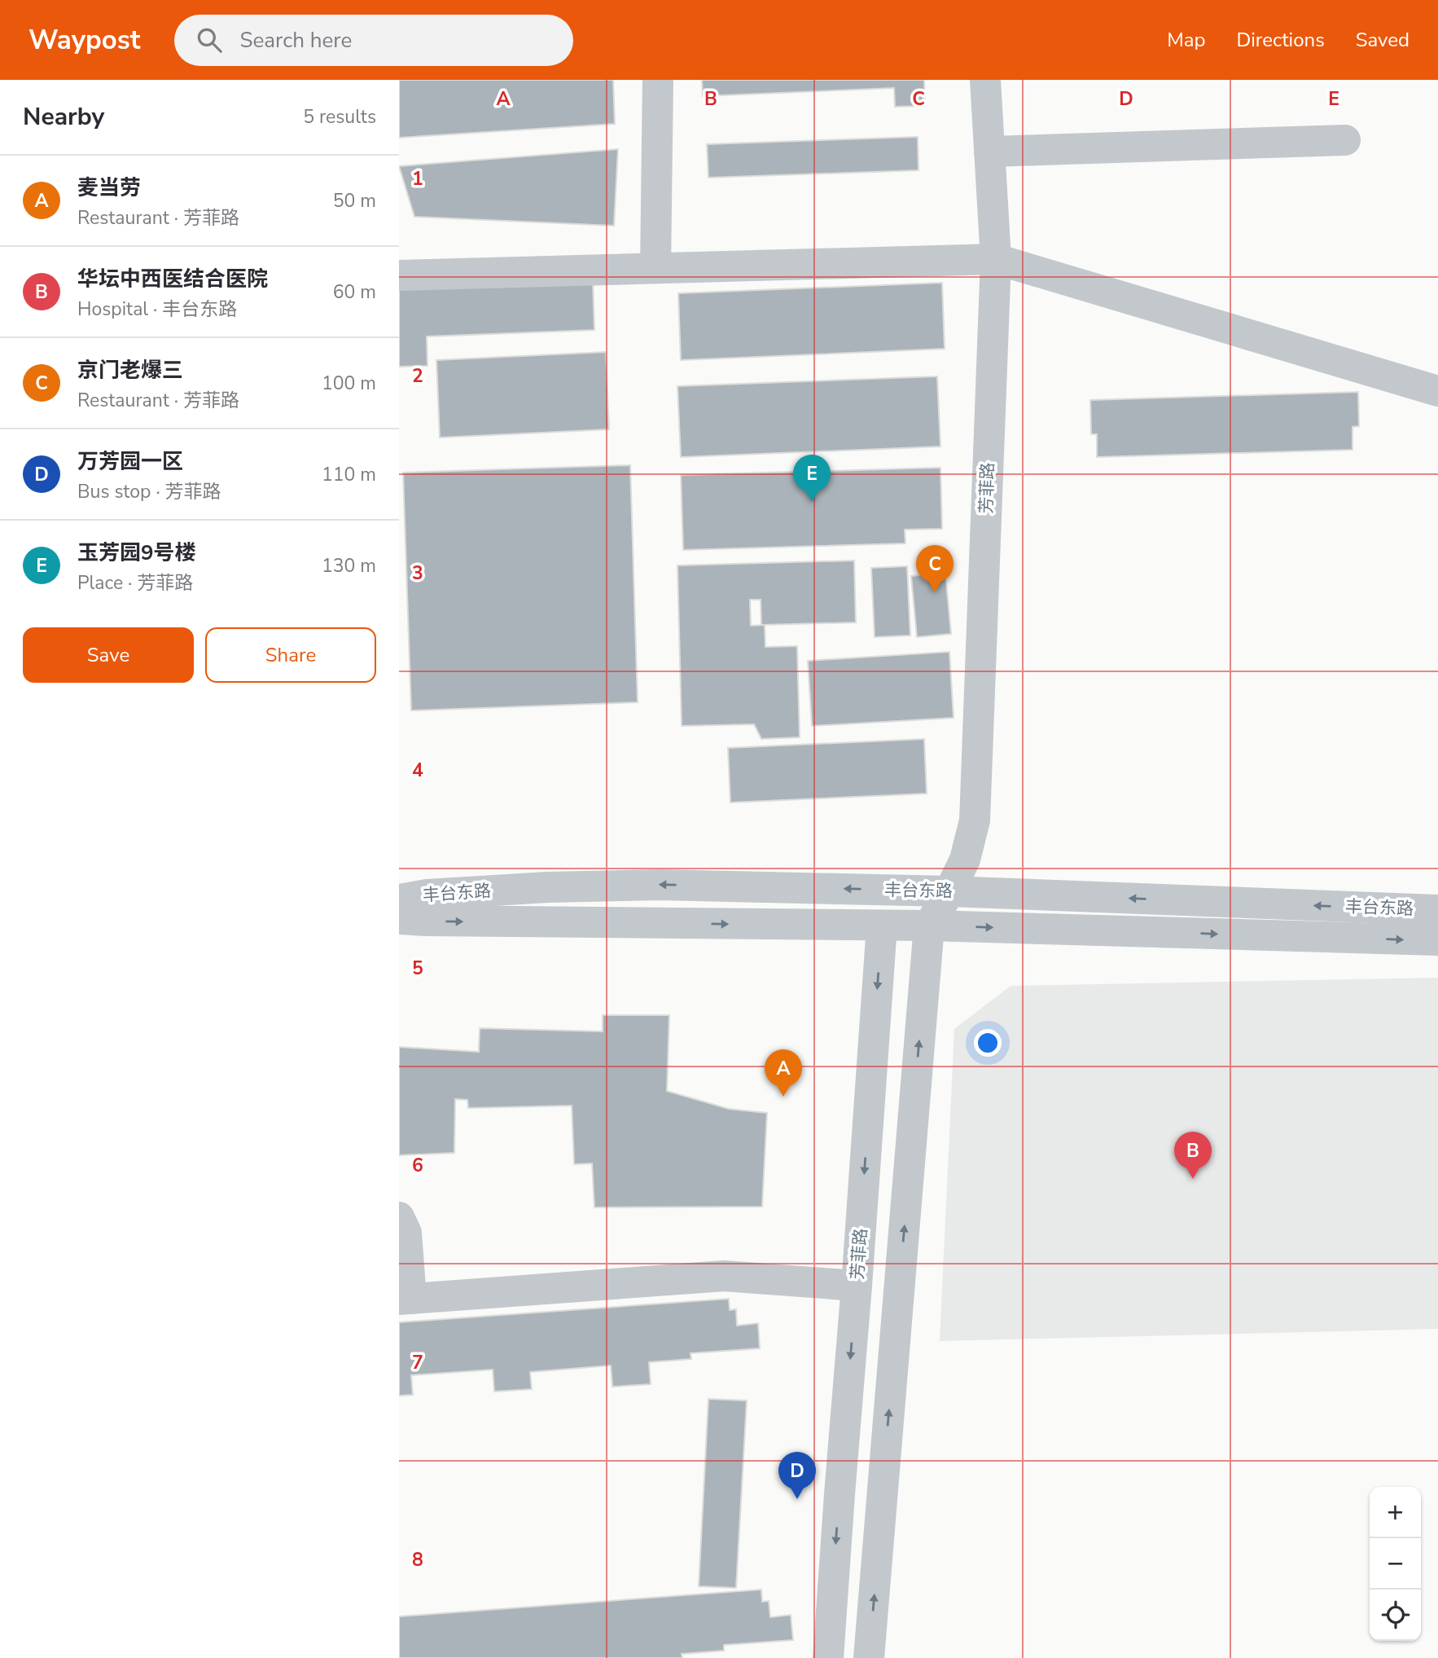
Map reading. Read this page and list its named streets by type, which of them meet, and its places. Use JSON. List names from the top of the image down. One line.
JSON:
{"streets":{"street":["芳菲路","丰台东路"]},"crossings":[["芳菲路","丰台东路"]],"page":{"header":"Waypost","search":"Search here","nav":["Map","Directions","Saved"],"heading":["Nearby","5 results"],"list":[{"mark":"A","name":"麦当劳","note":"Restaurant · 芳菲路","value":"50 m"},{"mark":"B","name":"华坛中西医结合医院","note":"Hospital · 丰台东路","value":"60 m"},{"mark":"C","name":"京门老爆三","note":"Restaurant · 芳菲路","value":"100 m"},{"mark":"D","name":"万芳园一区","note":"Bus stop · 芳菲路","value":"110 m"},{"mark":"E","name":"玉芳园9号楼","note":"Place · 芳菲路","value":"130 m"}],"pins":["E","C","A","B","D"],"buttons":["Save","Share"],"map_buttons":["+","−"]},"grid":{"columns":["A","B","C","D","E"],"rows":["1","2","3","4","5","6","7","8"]}}
